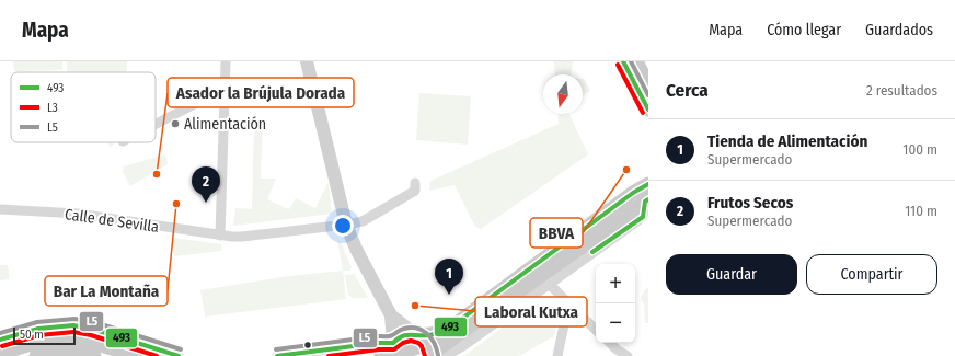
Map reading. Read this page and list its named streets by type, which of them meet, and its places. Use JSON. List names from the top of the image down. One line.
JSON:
{"streets":{"street":["Calle de Sevilla"]},"places":["Alimentación","BBVA","Asador la Brújula Dorada","Bar La Montaña","Laboral Kutxa"],"lines":["transit line 493","transit line L5","transit line L3"],"legend":["493","L3","L5"],"scale_bar":"50 m","north":"bottom","page":{"header":"Mapa","nav":["Mapa","Cómo llegar","Guardados"],"heading":["Cerca","2 resultados"],"list":[{"mark":"1","name":"Tienda de Alimentación","note":"Supermercado","value":"100 m"},{"mark":"2","name":"Frutos Secos","note":"Supermercado","value":"110 m"}],"pins":["2","1"],"buttons":["Guardar","Compartir"],"map_buttons":["+","−"],"scale":"50 m"}}
